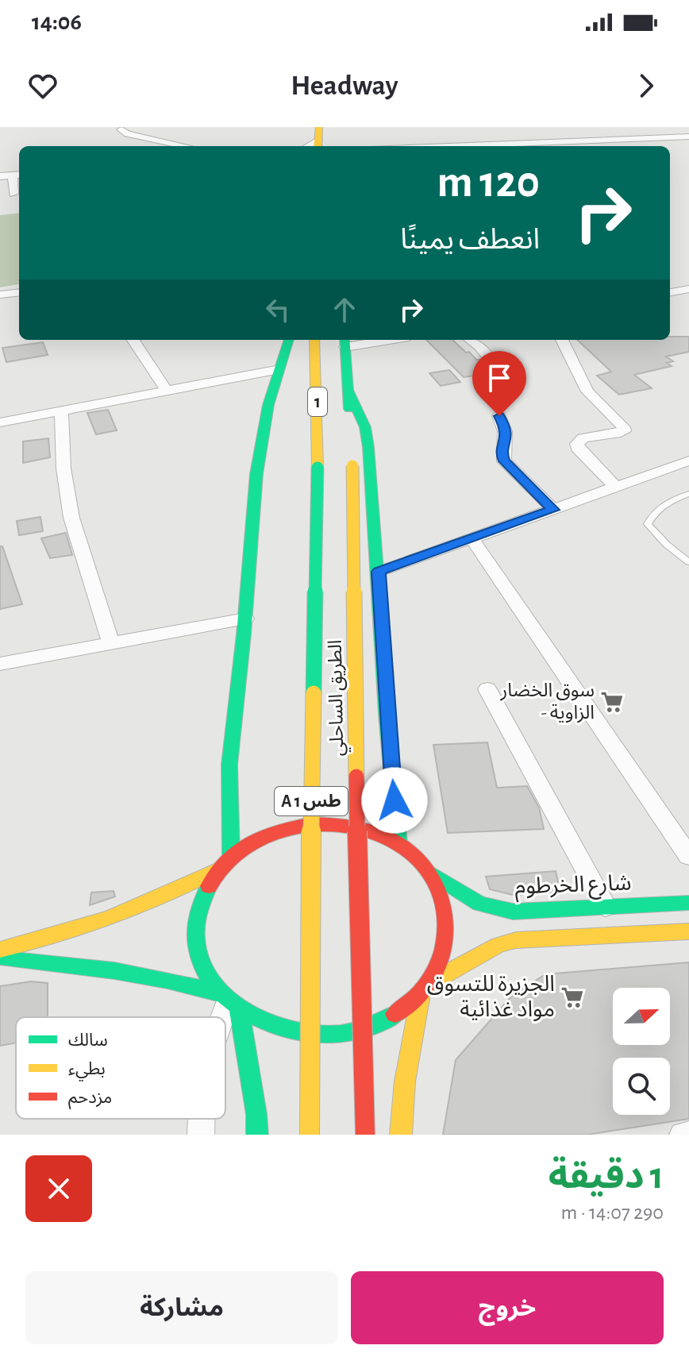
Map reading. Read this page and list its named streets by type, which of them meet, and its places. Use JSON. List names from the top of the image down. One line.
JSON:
{"streets":{"main road":["1","الطريق الساحلي","A 1 طس","شارع الخرطوم"]},"places":{"supermarket":["سوق الخضار - الزاوية","الجزيرة للتسوق مواد غذائية"]},"legend":["سالك","بطيء","مزدحم"],"north":"right","page":{"status":"14:06","header":"Headway","turn":["120 m","انعطف يمينًا"],"heading":["1 دقيقة","290 m · 14:07"],"buttons":["خروج","مشاركة"]}}
